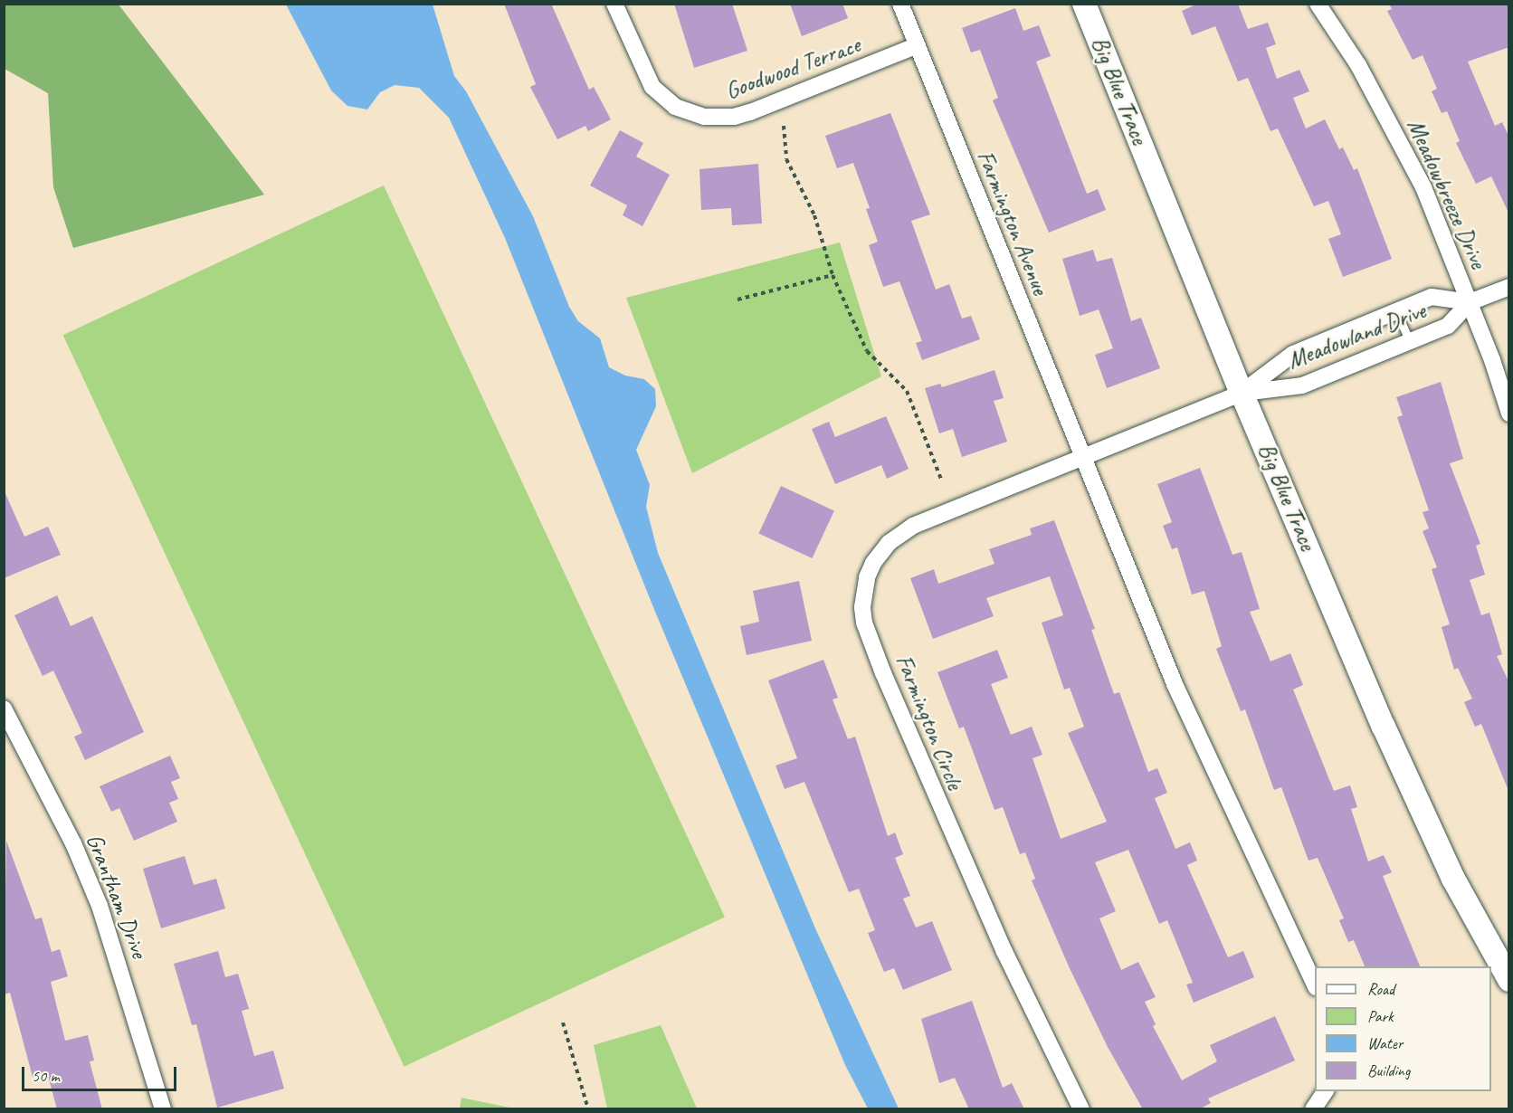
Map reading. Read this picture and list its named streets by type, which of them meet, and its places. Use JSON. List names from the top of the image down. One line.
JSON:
{"streets":{"street":["Goodwood Terrace","Big Blue Trace","Meadowbreeze Drive","Farmington Avenue","Meadowland Drive","Farmington Circle","Grantham Drive"]},"crossings":[["Goodwood Terrace","Farmington Avenue"],["Big Blue Trace","Meadowland Drive"],["Big Blue Trace","Farmington Circle"],["Meadowbreeze Drive","Meadowland Drive"],["Farmington Avenue","Farmington Circle"],["Meadowland Drive","Farmington Circle"]],"legend":["Road","Park","Water","Building"],"scale_bar":"50 m"}
